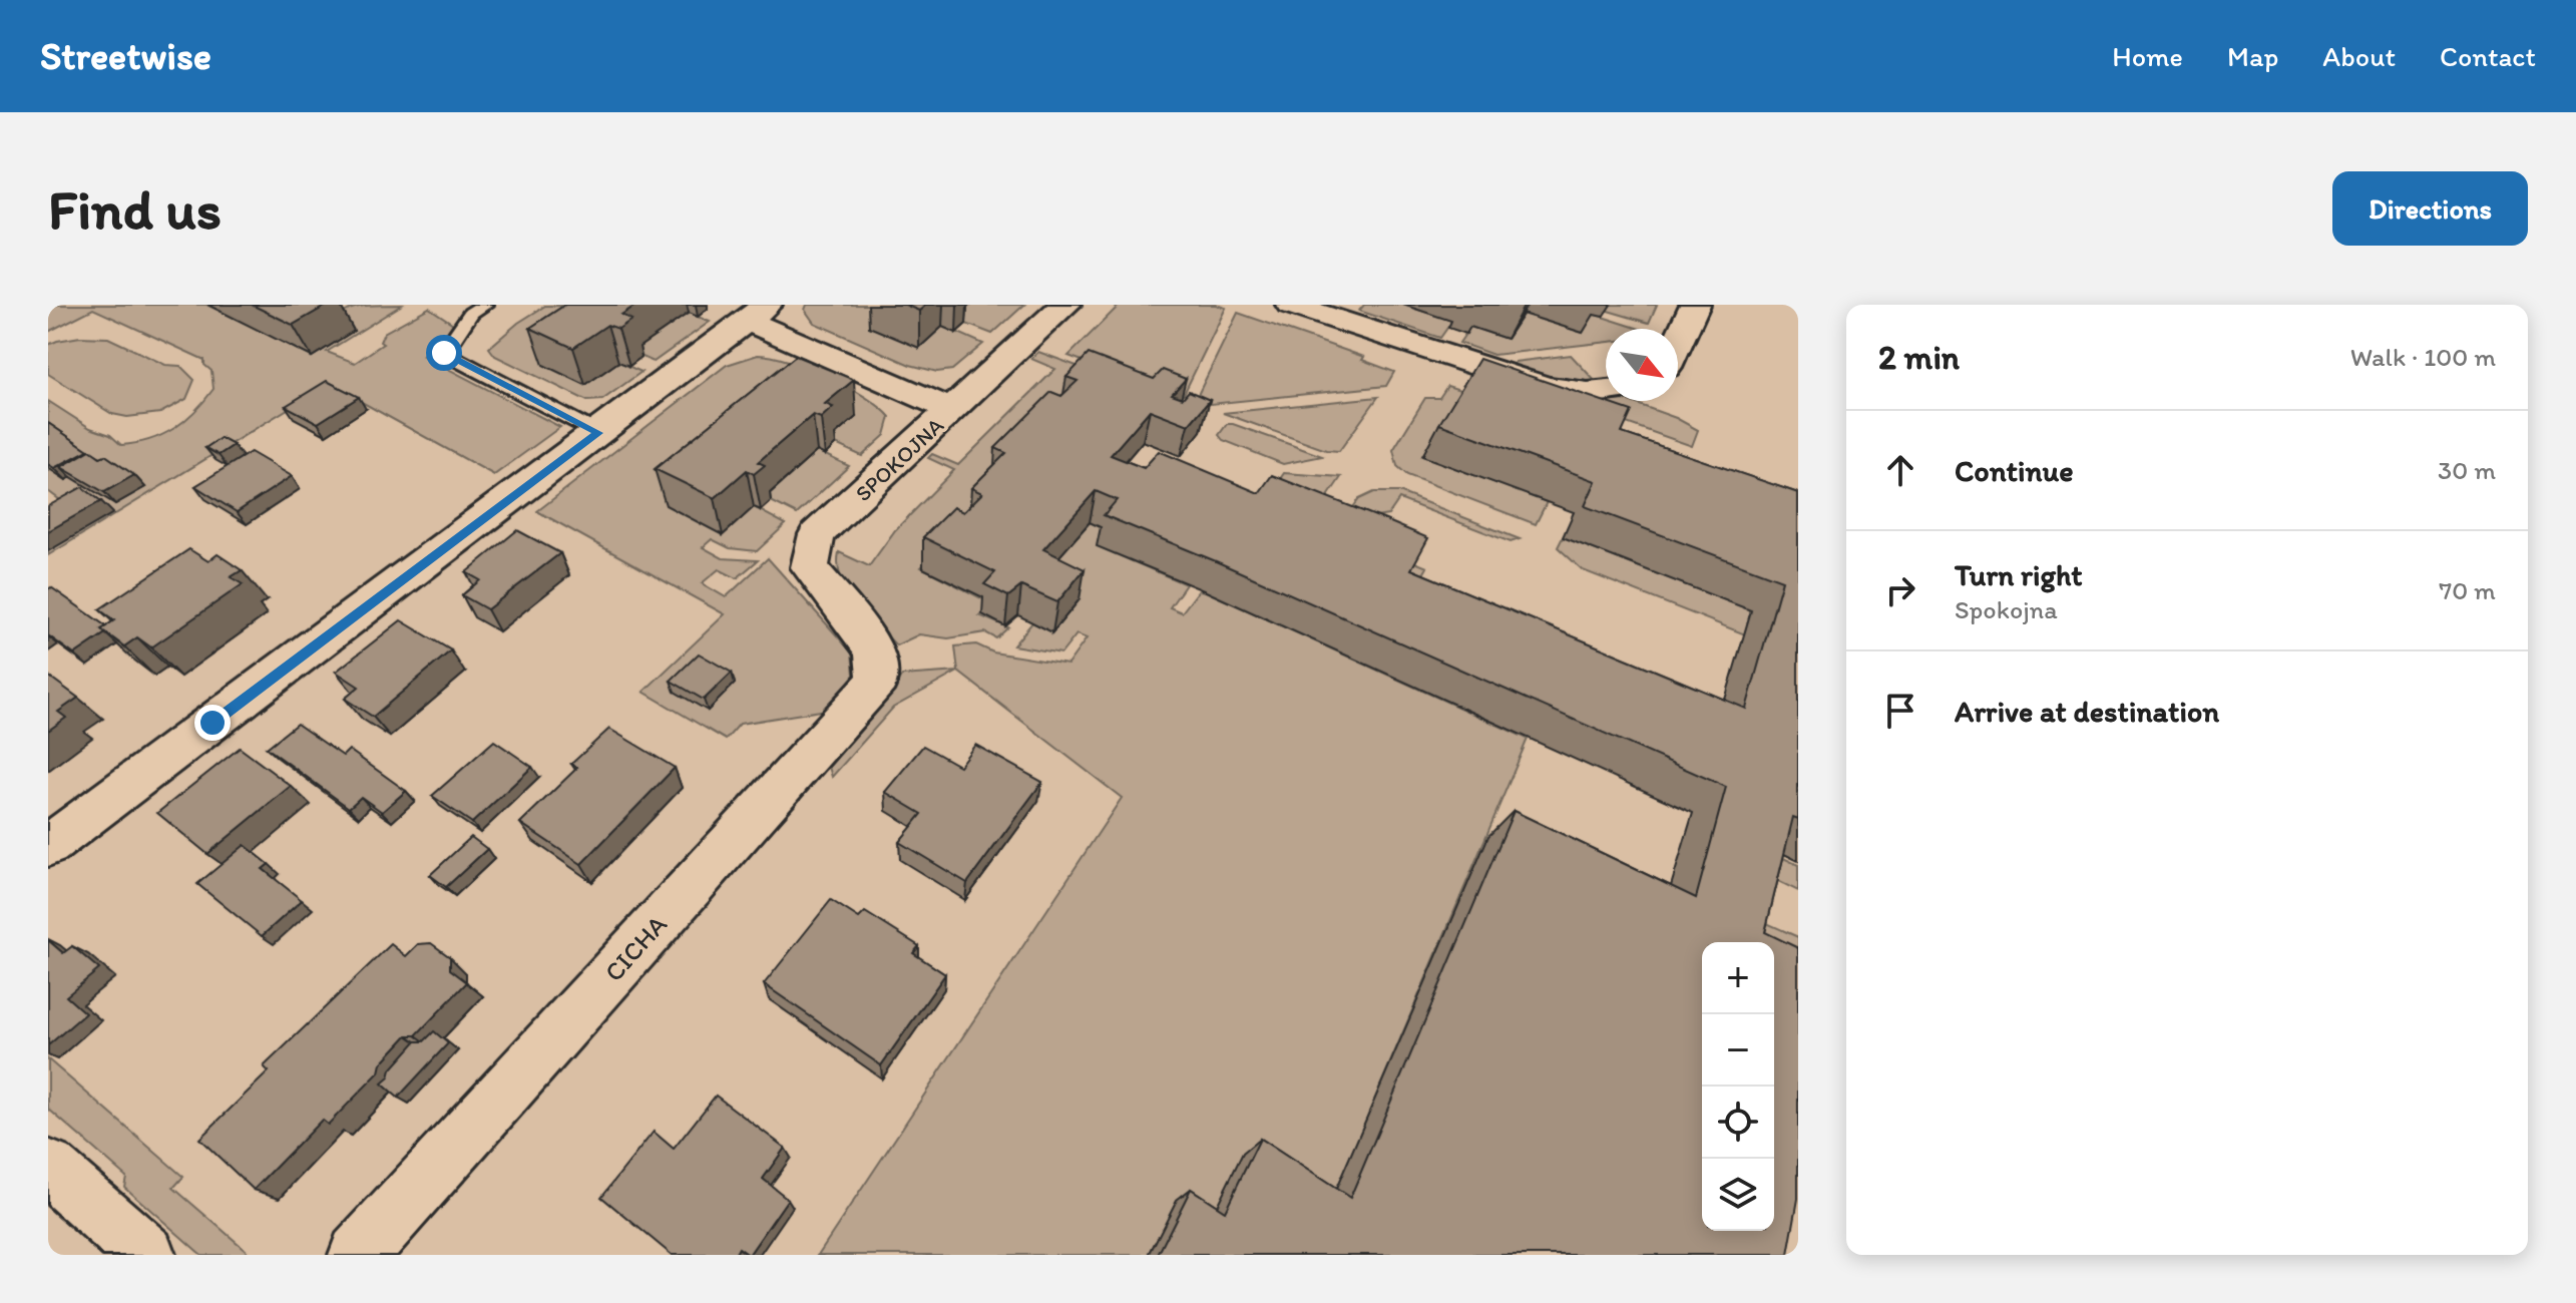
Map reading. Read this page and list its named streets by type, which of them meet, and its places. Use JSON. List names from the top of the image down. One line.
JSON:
{"streets":{"street":["SPOKOJNA","CICHA"]},"crossings":[["SPOKOJNA","CICHA"]],"north":"bottom right","page":{"header":"Streetwise","nav":["Home","Map","About","Contact"],"buttons":"Directions","title":"Find us","heading":["2 min","Walk · 100 m"],"list":[["Continue","30 m"],["Turn right","Spokojna","70 m"],"Arrive at destination"],"map_buttons":["+","−"]}}
